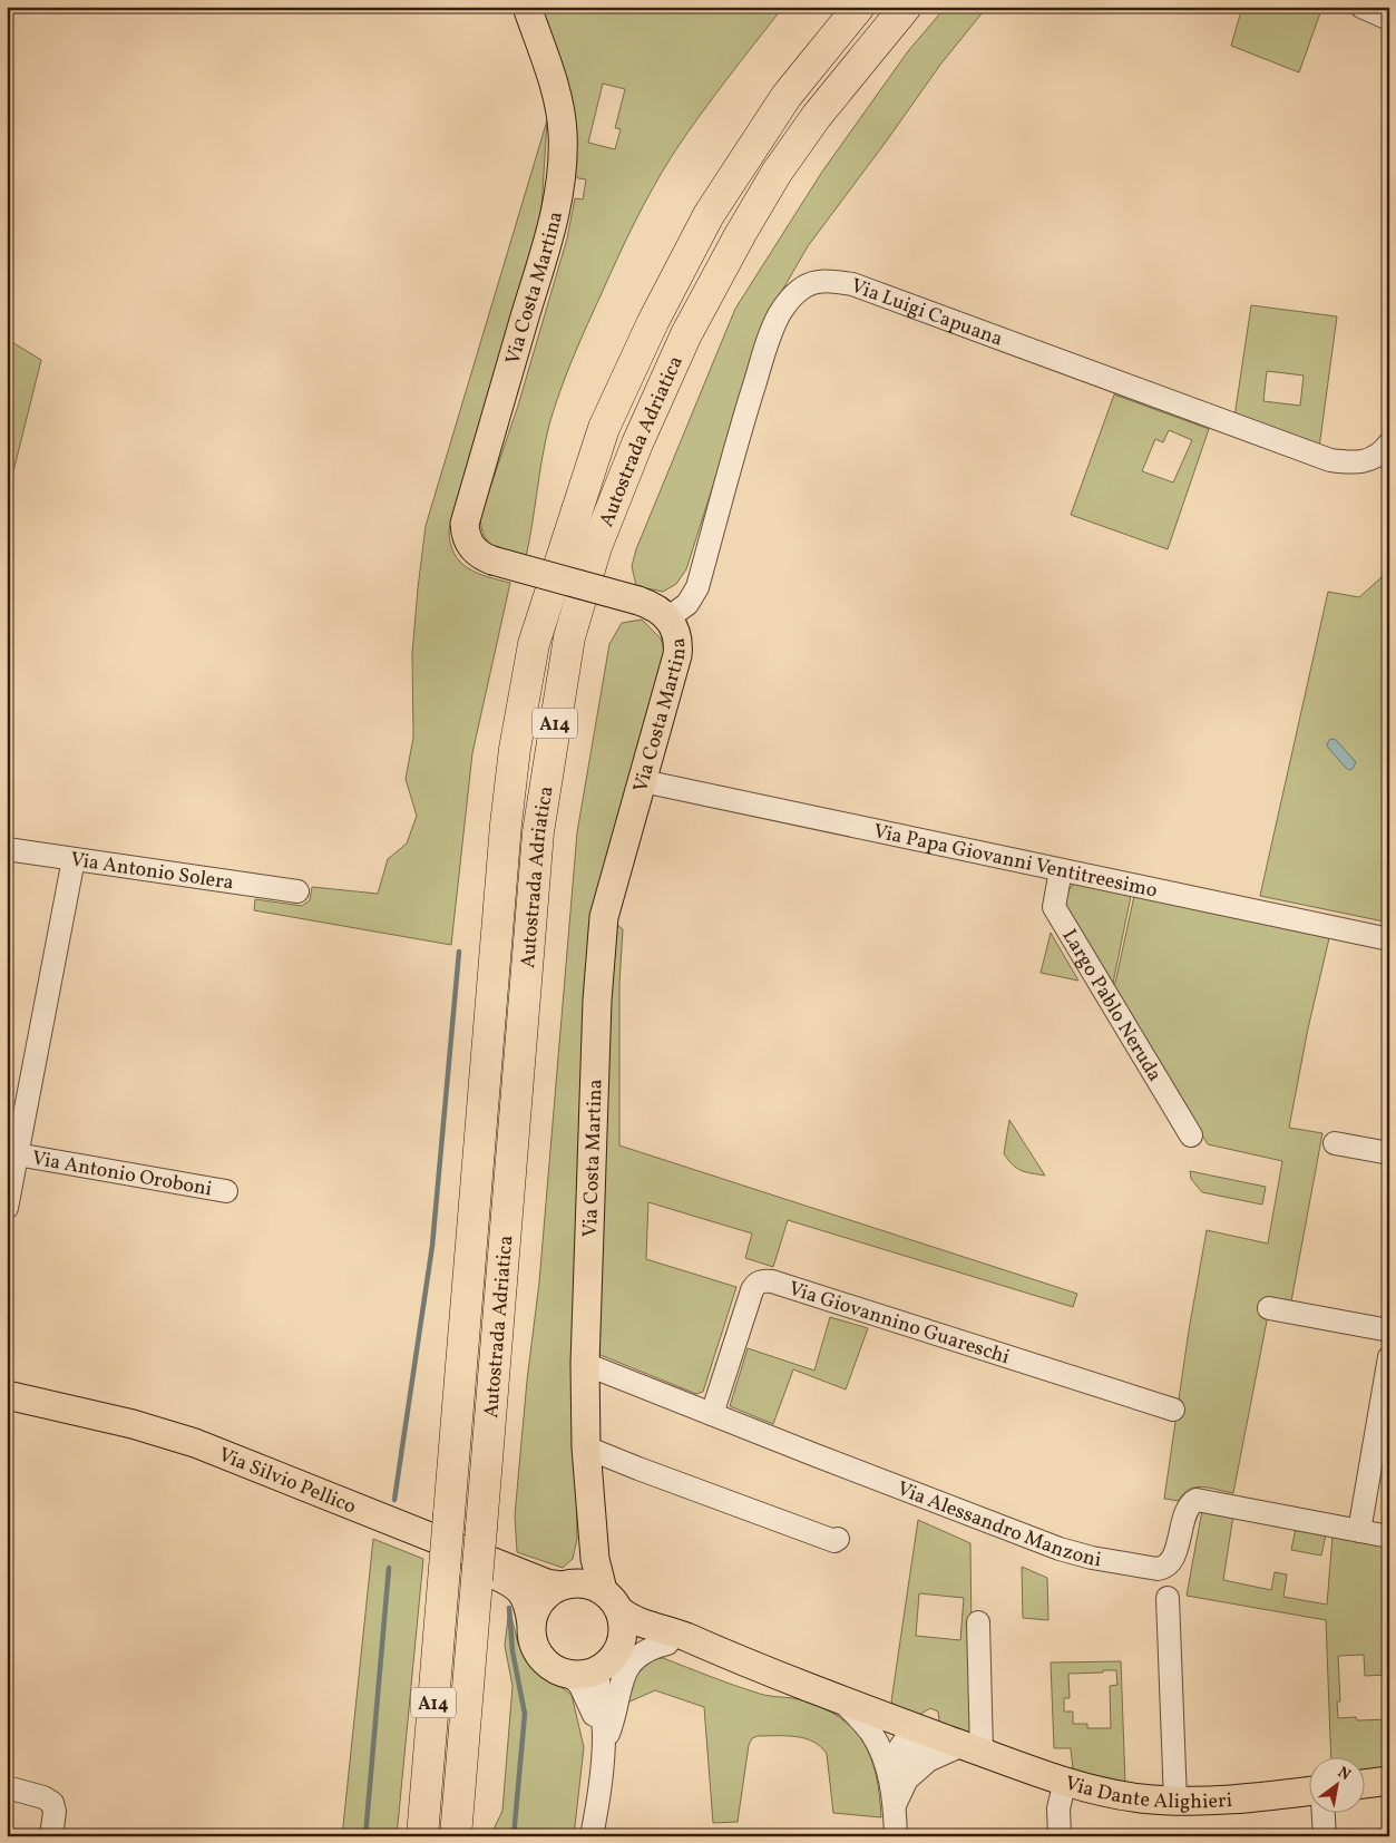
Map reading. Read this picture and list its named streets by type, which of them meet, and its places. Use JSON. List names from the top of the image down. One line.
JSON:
{"streets":{"highway":["Autostrada Adriatica","A14"],"main road":["Via Costa Martina","Via Silvio Pellico","Via Dante Alighieri"],"street":["Via Luigi Capuana","Via Papa Giovanni Ventitreesimo","Via Antonio Solera","Largo Pablo Neruda","Via Antonio Oroboni","Via Giovannino Guareschi","Via Alessandro Manzoni"]},"crossings":[["Via Costa Martina","Via Luigi Capuana"],["Via Costa Martina","Via Papa Giovanni Ventitreesimo"],["Via Costa Martina","Via Silvio Pellico"],["Via Costa Martina","Via Alessandro Manzoni"],["Via Costa Martina","Via Dante Alighieri"],["Via Papa Giovanni Ventitreesimo","Largo Pablo Neruda"],["Via Giovannino Guareschi","Via Alessandro Manzoni"],["Via Silvio Pellico","Via Dante Alighieri"]],"north":"top right"}
